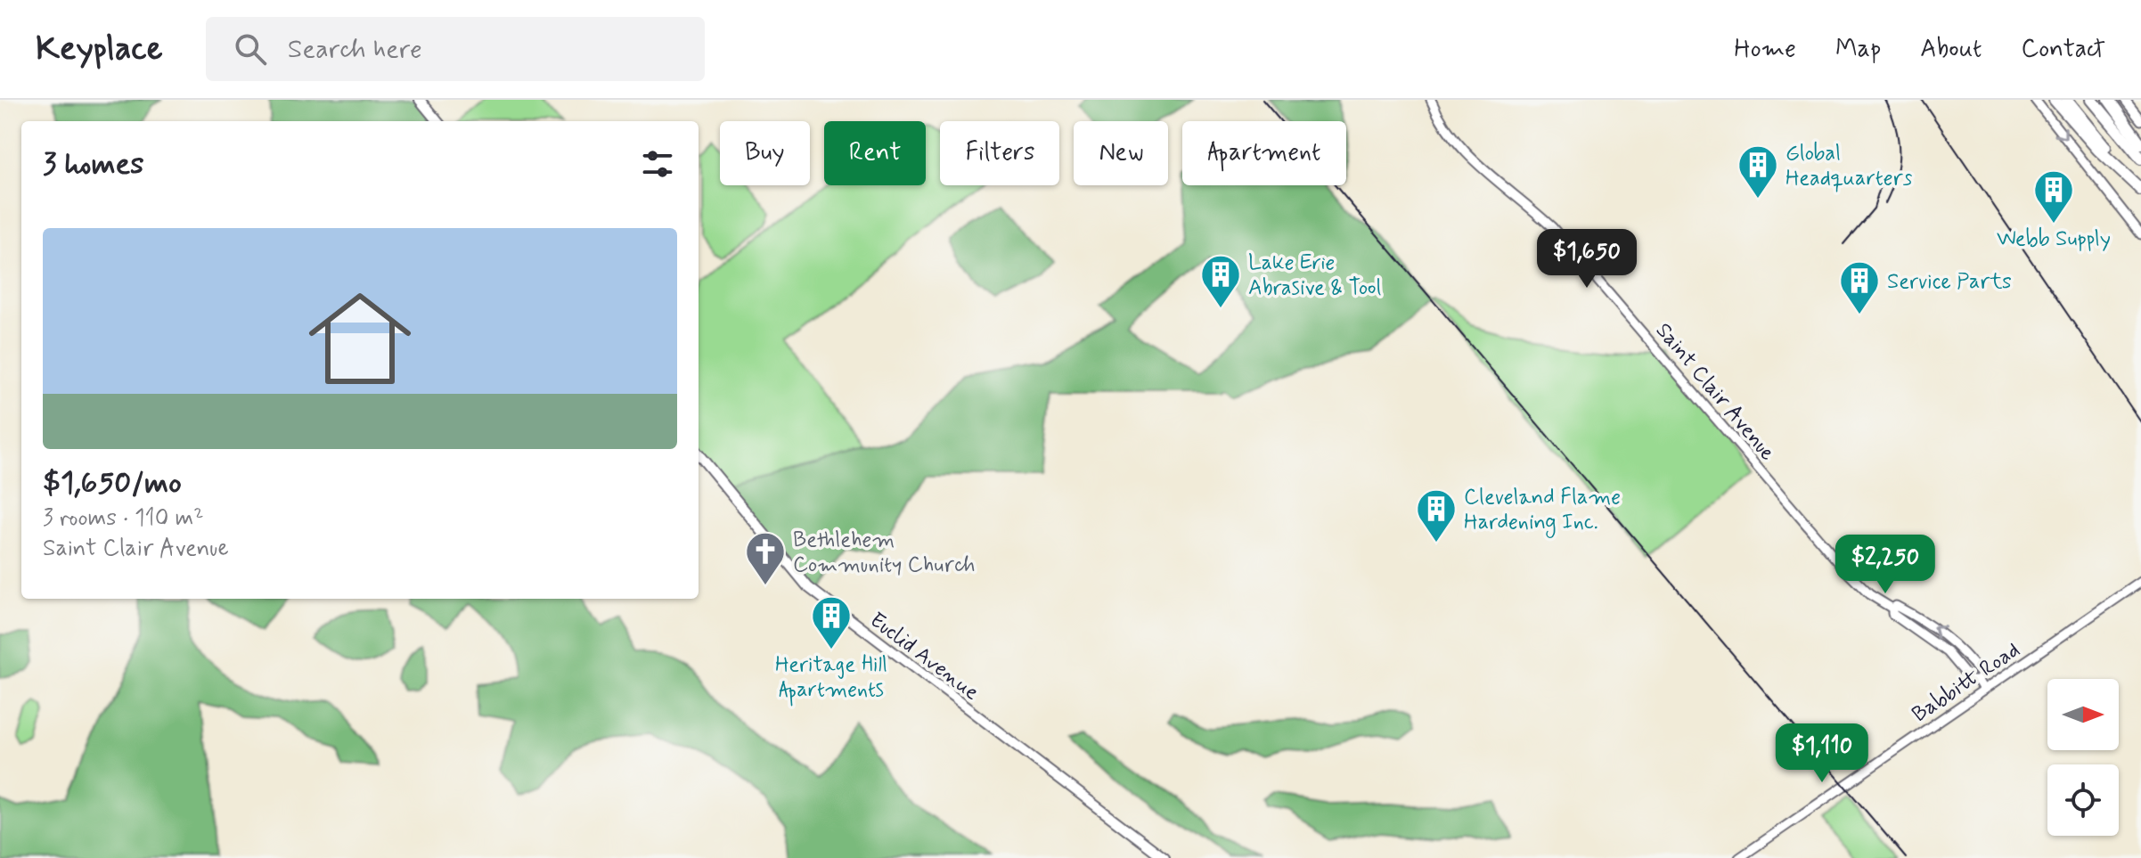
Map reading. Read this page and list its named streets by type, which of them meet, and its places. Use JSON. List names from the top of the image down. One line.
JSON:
{"streets":{"main road":["Euclid Avenue"],"street":["Saint Clair Avenue","Babbitt Road"]},"crossings":[["Saint Clair Avenue","Babbitt Road"]],"places":{"building":["Global Headquarters","Webb Supply","Lake Erie Abrasive & Tool","Service Parts","Cleveland Flame Hardening Inc.","Heritage Hill Apartments"],"church":["Bethlehem Community Church"]},"north":"right","page":{"header":"Keyplace","search":"Search here","nav":["Home","Map","About","Contact"],"chip":["Buy","Rent","Filters","New","Apartment"],"heading":"3 homes","list":[{"name":"$1,650/mo","note":"3 rooms · 110 m² · Saint Clair Avenue"}],"price":["$1,650","$2,250","$1,110"]}}
